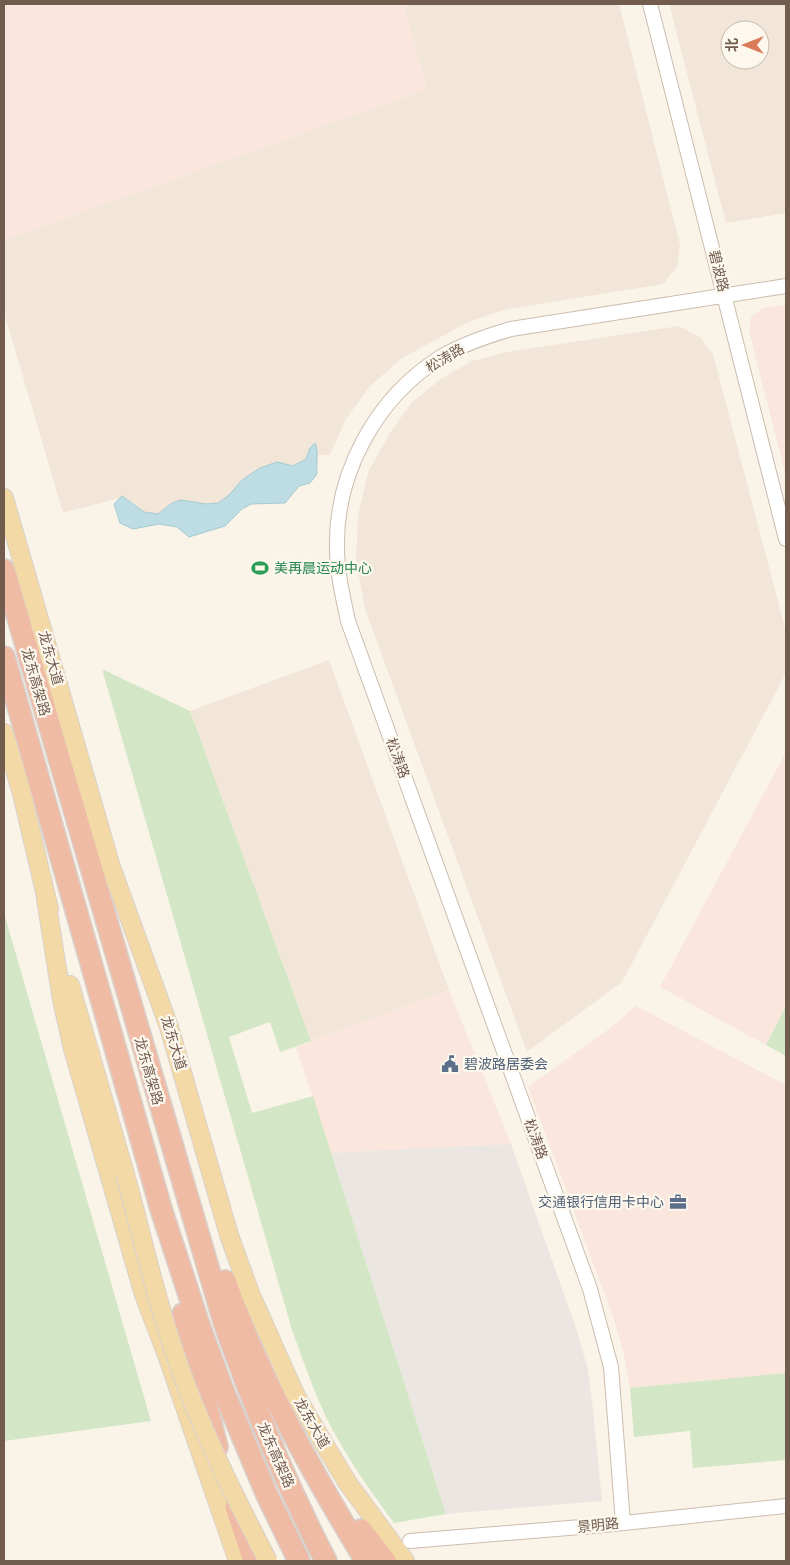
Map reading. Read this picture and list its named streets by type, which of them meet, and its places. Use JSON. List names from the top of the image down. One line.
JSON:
{"streets":{"highway":["龙东高架路"],"main road":["龙东大道"],"street":["碧波路","松涛路","景明路"]},"crossings":[["碧波路","松涛路"],["松涛路","景明路"]],"places":{"sports":["美再晨运动中心"],"public building":["碧波路居委会"],"office":["交通银行信用卡中心"]},"north":"left"}
